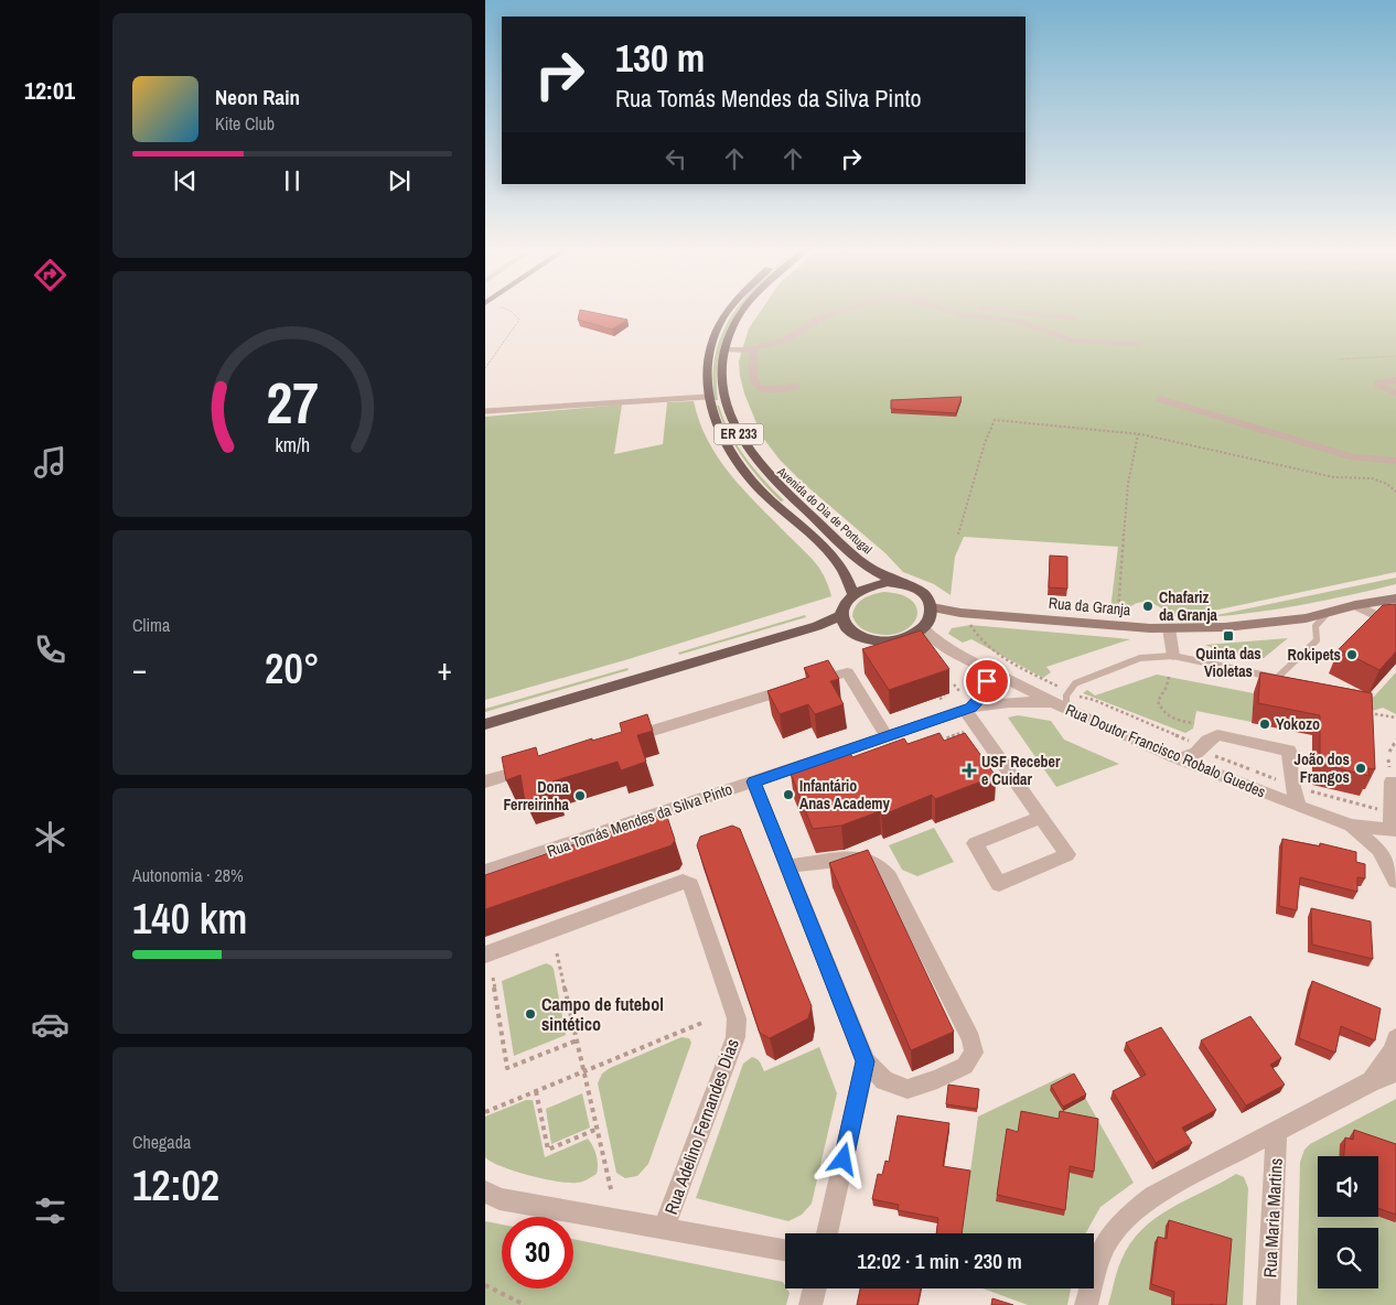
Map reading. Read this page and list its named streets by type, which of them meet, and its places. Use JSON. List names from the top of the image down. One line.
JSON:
{"streets":{"main road":["ER 233","Avenida do Dia de Portugal","Rua da Granja"],"street":["Rua Doutor Francisco Robalo Guedes","Rua Tomás Mendes da Silva Pinto","Rua Adelino Fernandes Dias","Rua Maria Martins"]},"crossings":[["Avenida do Dia de Portugal","Rua da Granja"],["Avenida do Dia de Portugal","Rua Doutor Francisco Robalo Guedes"],["Rua da Granja","Rua Doutor Francisco Robalo Guedes"],["Rua Doutor Francisco Robalo Guedes","Rua Tomás Mendes da Silva Pinto"]],"places":{"other":["Chafariz da Granja","Rokipets","Yokozo","João dos Frangos","Infantário Anas Academy","Dona Ferreirinha","Campo de futebol sintético"],"transit":["Quinta das Violetas"],"health":["USF Receber e Cuidar"]},"page":{"tabs":"12:01","turn":["130 m","Rua Tomás Mendes da Silva Pinto"],"song":["Neon Rain","Kite Club"],"tile":["Clima",["Autonomia · 28%","140 km"],["Chegada","12:02"]],"heat":["−","20°","+"],"limit":"30","trip":"12:02 · 1 min · 230 m","gauge":["27","km/h"]}}
